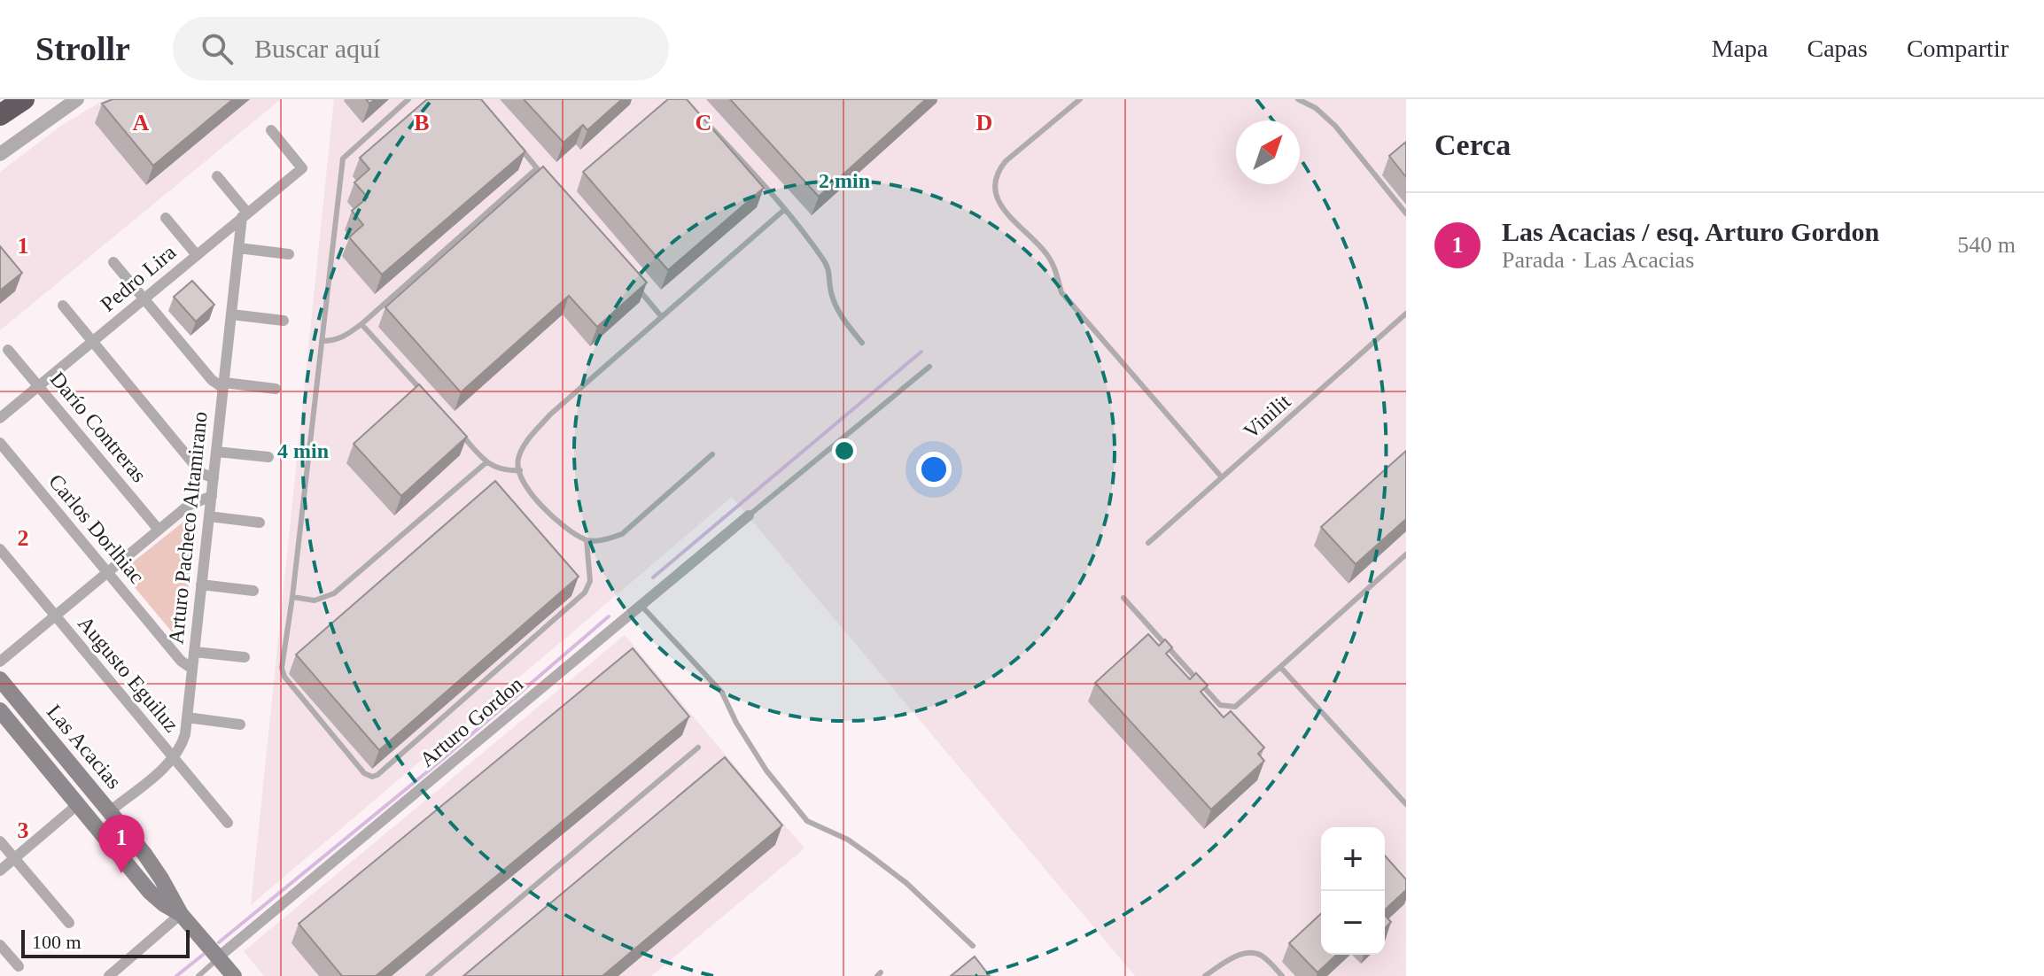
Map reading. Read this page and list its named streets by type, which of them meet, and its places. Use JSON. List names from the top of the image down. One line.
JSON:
{"streets":{"main road":["Las Acacias"],"street":["Pedro Lira","Darío Contreras","Arturo Pacheco Altamirano","Carlos Dorlhiac","Augusto Eguiluz","Arturo Gordon"],"lane":["Vinilit"]},"crossings":[["Pedro Lira","Darío Contreras"],["Pedro Lira","Arturo Pacheco Altamirano"],["Arturo Pacheco Altamirano","Carlos Dorlhiac"],["Arturo Pacheco Altamirano","Augusto Eguiluz"],["Arturo Pacheco Altamirano","Las Acacias"],["Arturo Gordon","Las Acacias"]],"scale_bar":"100 m","north":"top right","page":{"header":"Strollr","search":"Buscar aquí","nav":["Mapa","Capas","Compartir"],"heading":"Cerca","list":[{"mark":"1","name":"Las Acacias / esq. Arturo Gordon","note":"Parada · Las Acacias","value":"540 m"}],"pins":"1","map_buttons":["+","−"],"scale":"100 m"},"grid":{"columns":["A","B","C","D"],"rows":["1","2","3"]},"rings":["2 min","4 min"]}
